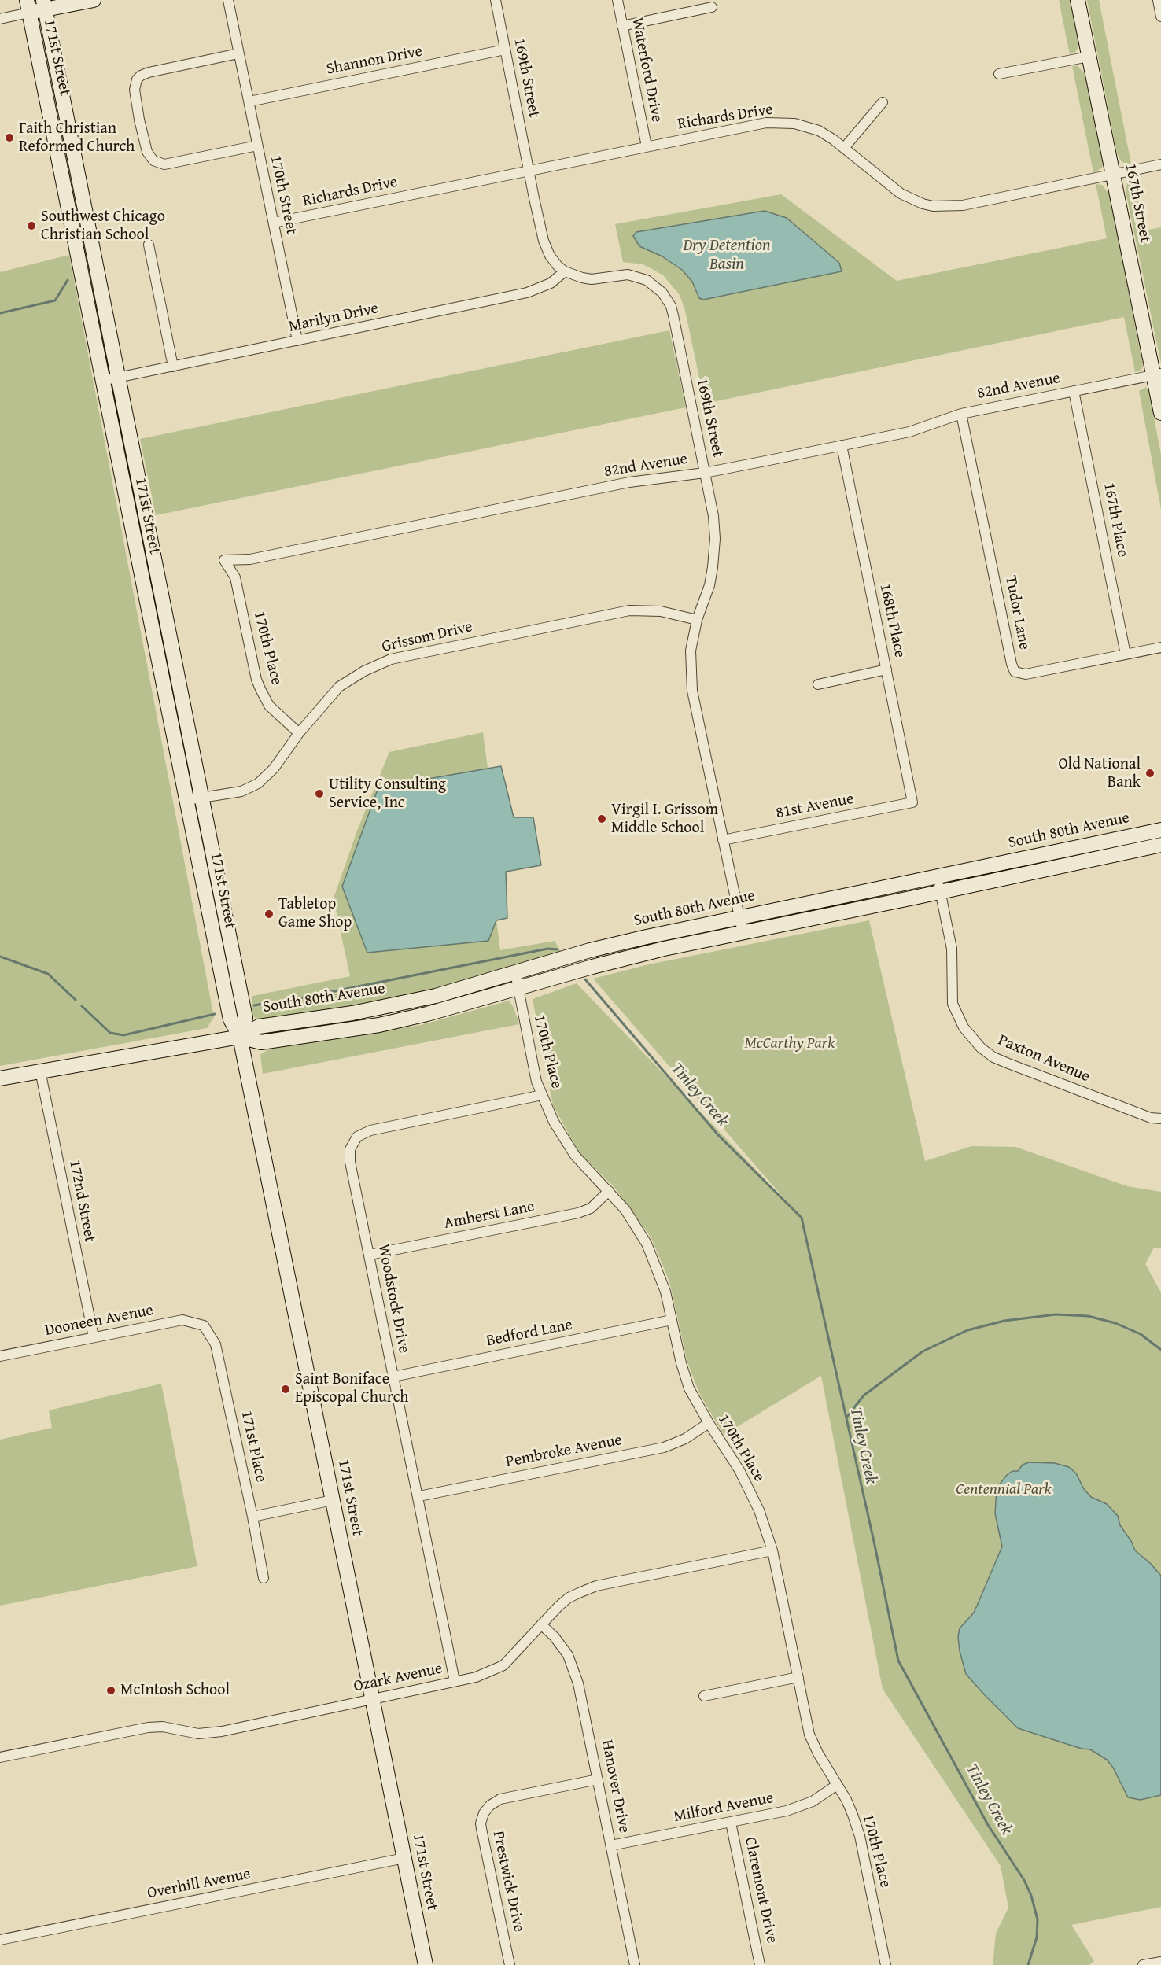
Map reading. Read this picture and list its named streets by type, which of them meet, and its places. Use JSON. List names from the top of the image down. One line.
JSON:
{"streets":{"street":["171st Street","Shannon Drive","Waterford Drive","169th Street","Richards Drive","170th Street","167th Street","Marilyn Drive","82nd Avenue","167th Place","Tudor Lane","168th Place","Grissom Drive","170th Place","81st Avenue","South 80th Avenue","Paxton Avenue","172nd Street","Amherst Lane","Woodstock Drive","Dooneen Avenue","Bedford Lane","171st Place","Pembroke Avenue","Ozark Avenue","Hanover Drive","Milford Avenue","Prestwick Drive","Overhill Avenue","Claremont Drive"]},"crossings":[["171st Street","Marilyn Drive"],["171st Street","Grissom Drive"],["171st Street","South 80th Avenue"],["171st Street","Ozark Avenue"],["171st Street","Overhill Avenue"],["Shannon Drive","169th Street"],["Shannon Drive","170th Street"],["Waterford Drive","Richards Drive"],["169th Street","Richards Drive"],["169th Street","Marilyn Drive"],["169th Street","82nd Avenue"],["169th Street","Grissom Drive"],["169th Street","81st Avenue"],["169th Street","South 80th Avenue"],["Richards Drive","170th Street"],["Richards Drive","167th Street"],["170th Street","Marilyn Drive"],["167th Street","82nd Avenue"],["82nd Avenue","167th Place"],["82nd Avenue","Tudor Lane"],["82nd Avenue","168th Place"],["82nd Avenue","170th Place"],["167th Place","Tudor Lane"],["168th Place","81st Avenue"],["Grissom Drive","170th Place"],["170th Place","South 80th Avenue"],["170th Place","Amherst Lane"],["170th Place","Woodstock Drive"],["170th Place","Bedford Lane"],["170th Place","Pembroke Avenue"],["170th Place","Ozark Avenue"],["170th Place","Milford Avenue"],["South 80th Avenue","Paxton Avenue"],["South 80th Avenue","172nd Street"],["172nd Street","Dooneen Avenue"],["Amherst Lane","Woodstock Drive"],["Woodstock Drive","Bedford Lane"],["Woodstock Drive","Pembroke Avenue"],["Woodstock Drive","Ozark Avenue"],["Dooneen Avenue","171st Place"],["Ozark Avenue","Hanover Drive"],["Hanover Drive","Milford Avenue"],["Hanover Drive","Prestwick Drive"],["Milford Avenue","Claremont Drive"]],"water":["Dry Detention Basin","Tinley Creek"],"parks":["McCarthy Park","Centennial Park"],"places":["Faith Christian Reformed Church","Southwest Chicago Christian School","Old National Bank","Utility Consulting Service, Inc","Virgil I. Grissom Middle School","Tabletop Game Shop","Saint Boniface Episcopal Church","McIntosh School"]}
